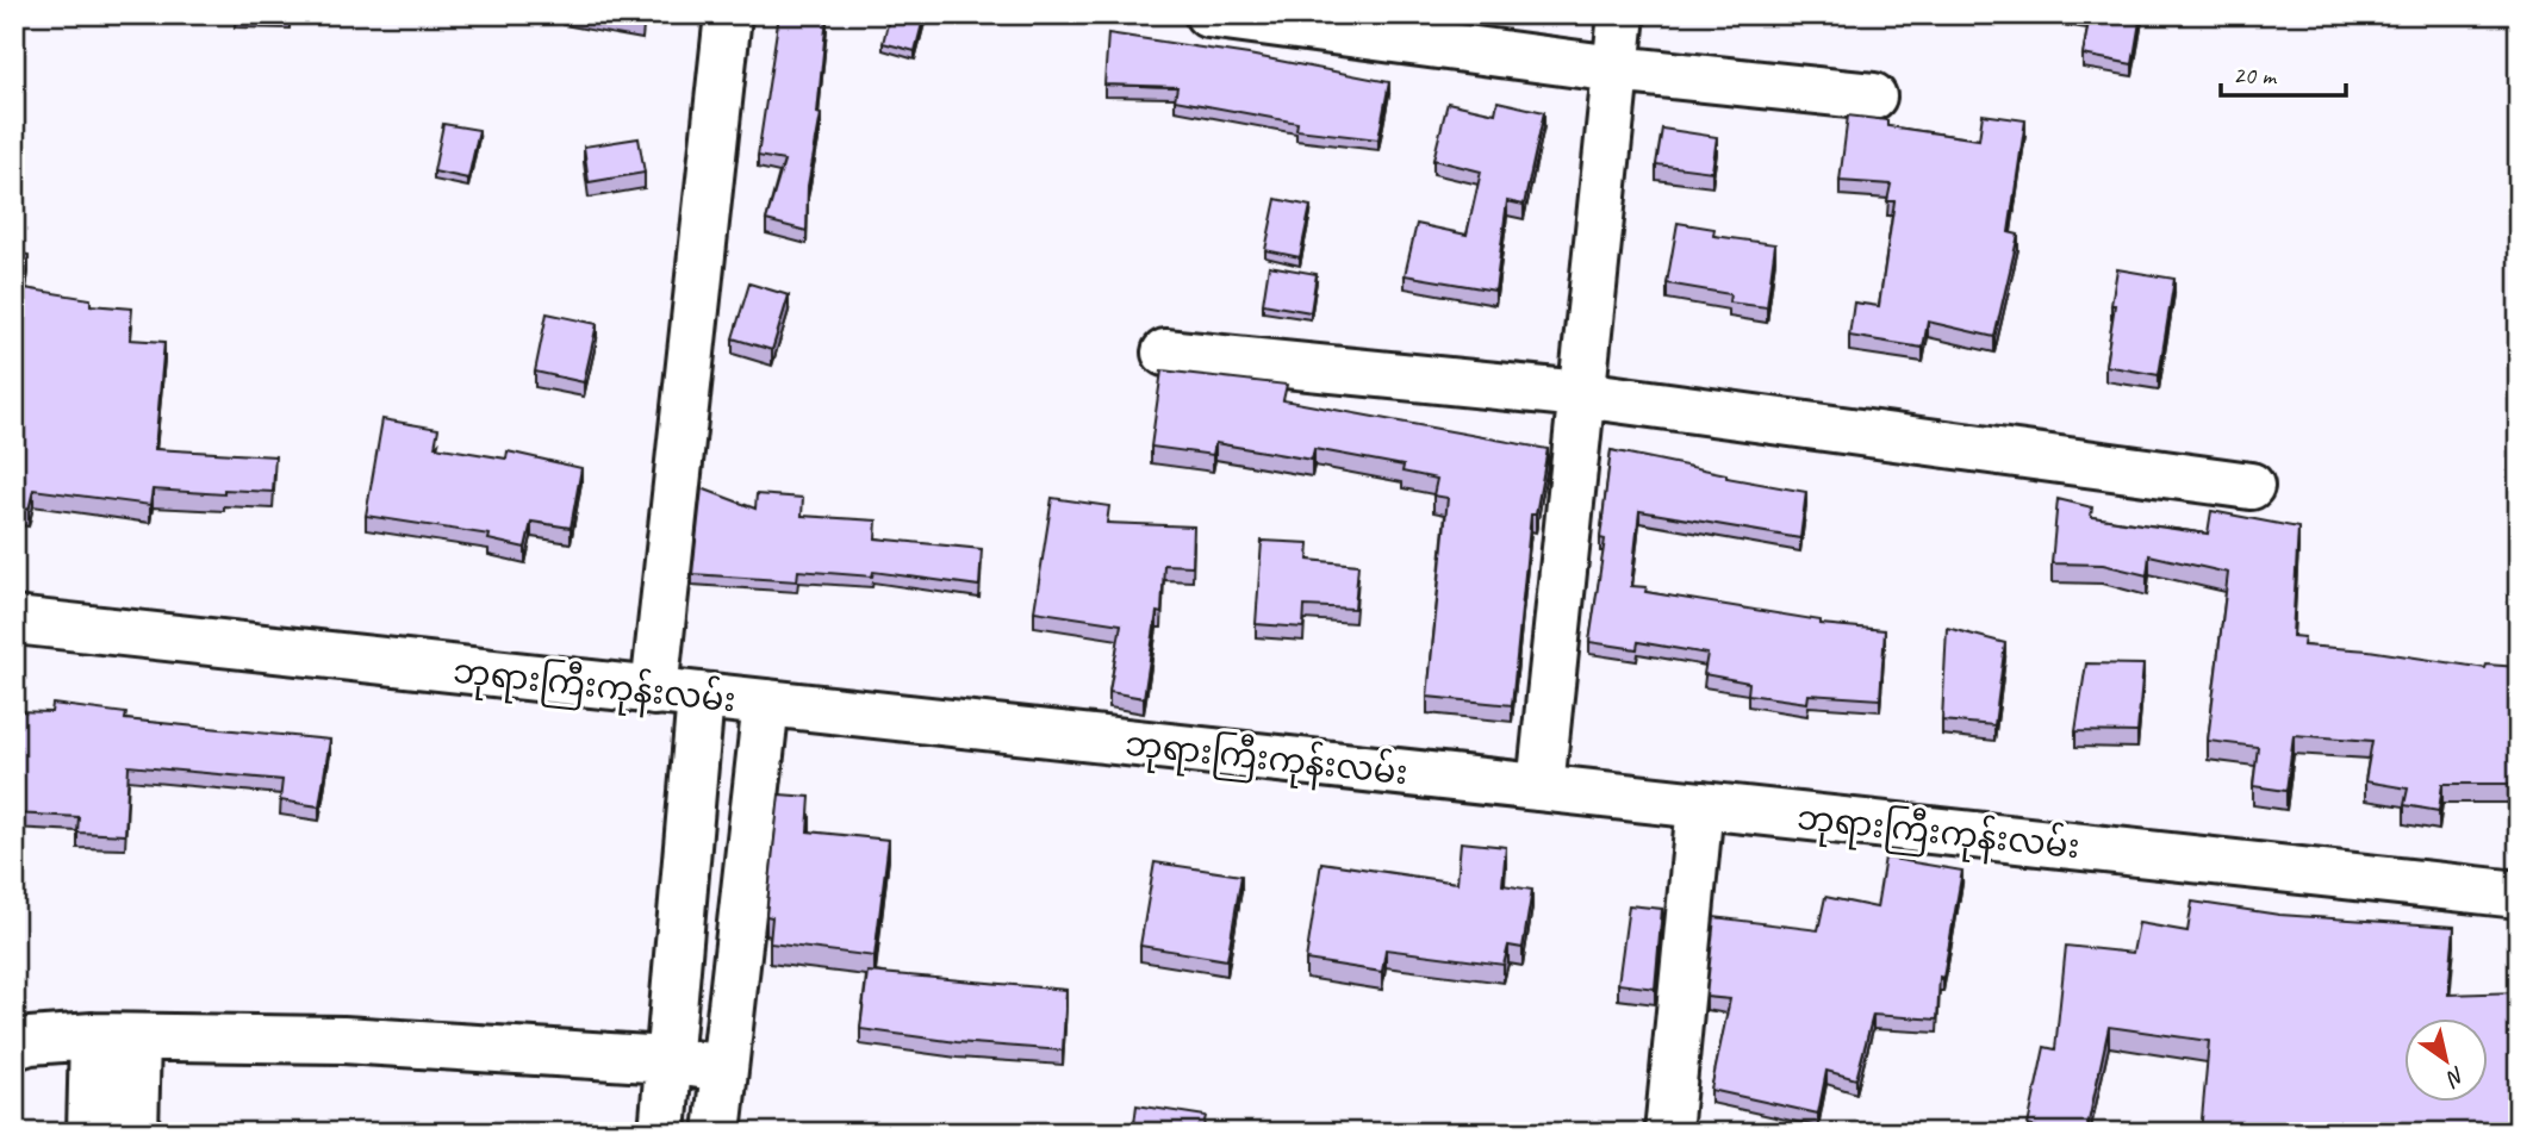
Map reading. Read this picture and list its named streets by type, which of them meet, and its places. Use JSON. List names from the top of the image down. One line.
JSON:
{"streets":{"street":["ဘုရားကြီးကုန်းလမ်း"]},"scale_bar":"20 m","north":"bottom right"}
